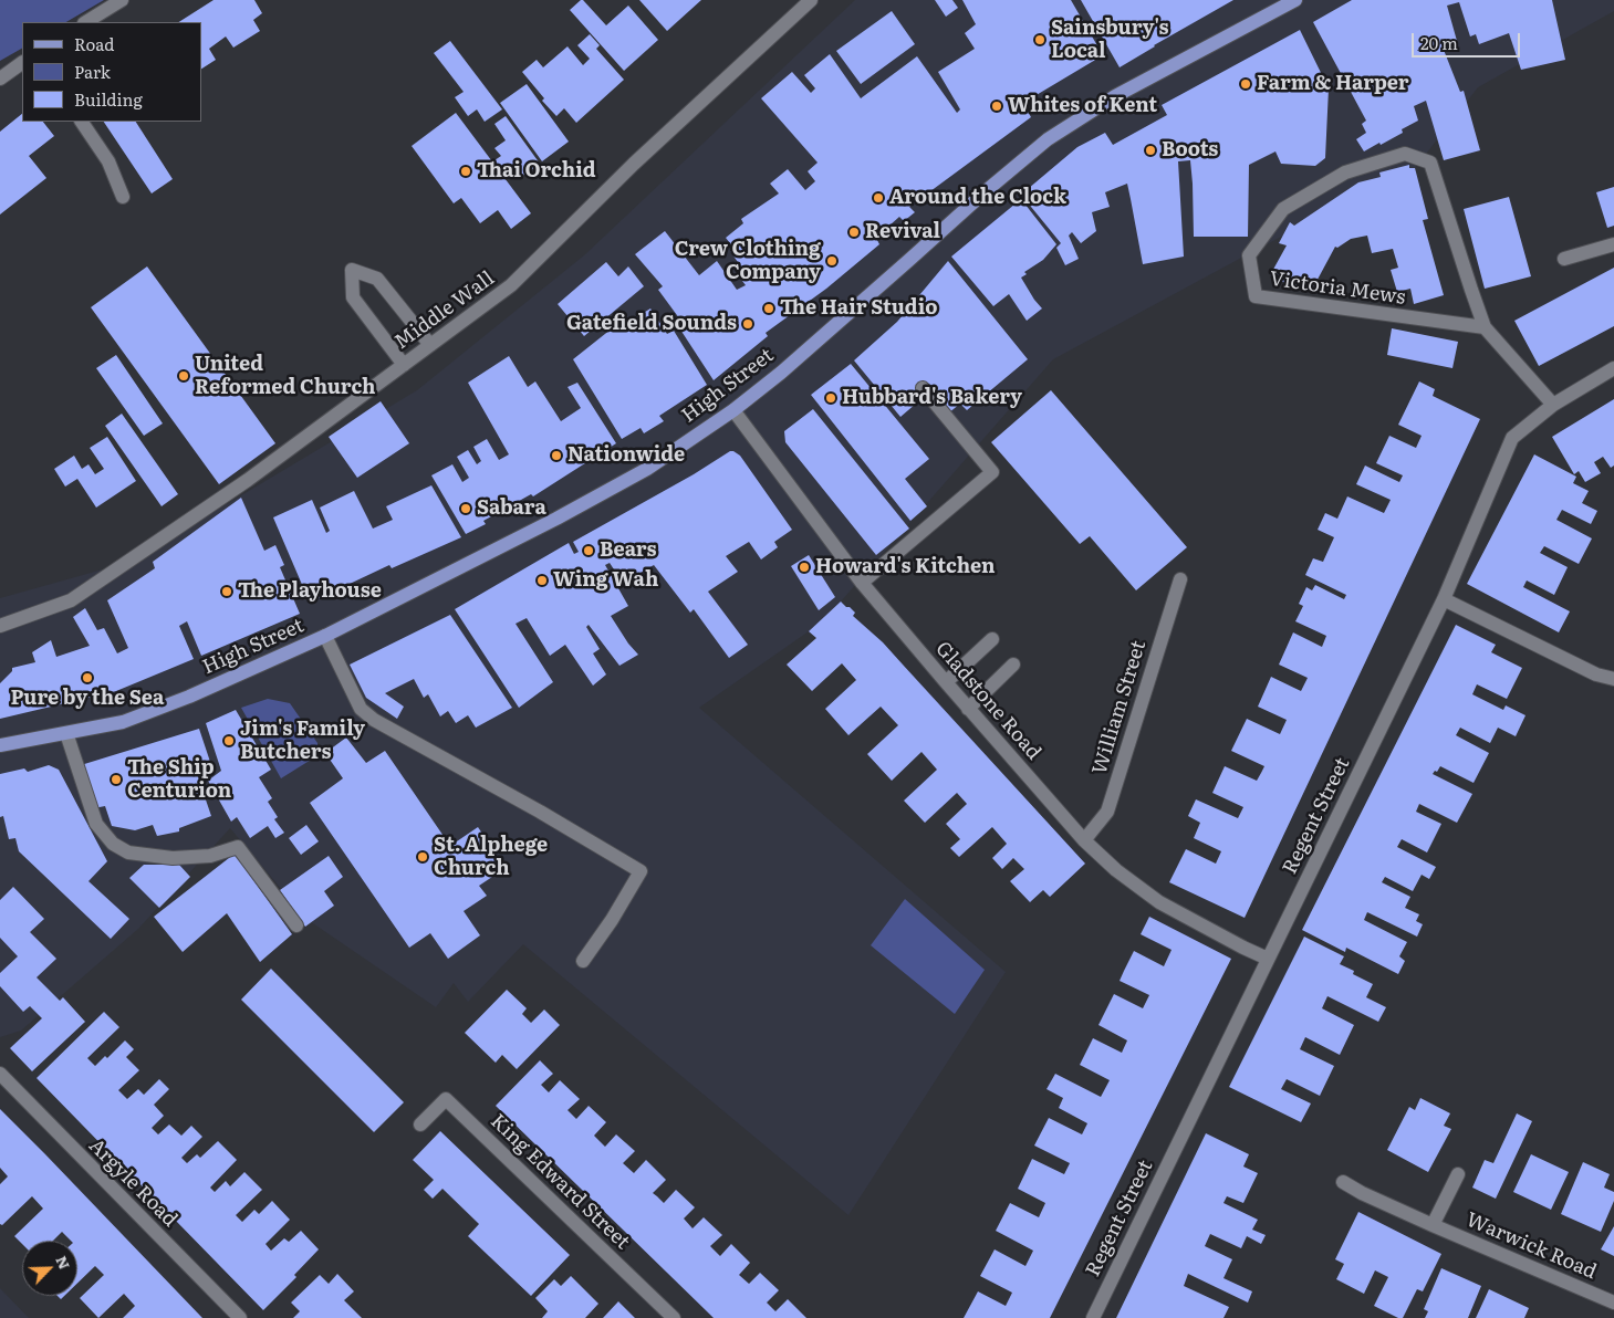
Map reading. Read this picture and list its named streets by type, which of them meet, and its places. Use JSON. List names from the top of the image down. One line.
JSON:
{"streets":{"main road":["High Street"],"street":["Victoria Mews","Middle Wall","Gladstone Road","William Street","Regent Street","King Edward Street","Argyle Road","Warwick Road"]},"crossings":[["Victoria Mews","Regent Street"],["High Street","Gladstone Road"],["Gladstone Road","William Street"],["Gladstone Road","Regent Street"]],"places":["Sainsbury's Local","Farm & Harper","Whites of Kent","Boots","Thai Orchid","Around the Clock","Revival","Crew Clothing Company","The Hair Studio","Gatefield Sounds","United Reformed Church","Hubbard's Bakery","Nationwide","Sabara","Bears","Howard's Kitchen","Wing Wah","The Playhouse","Pure by the Sea","Jim's Family Butchers","The Ship Centurion","St. Alphege Church"],"legend":["Road","Park","Building"],"scale_bar":"20 m","north":"top right"}
